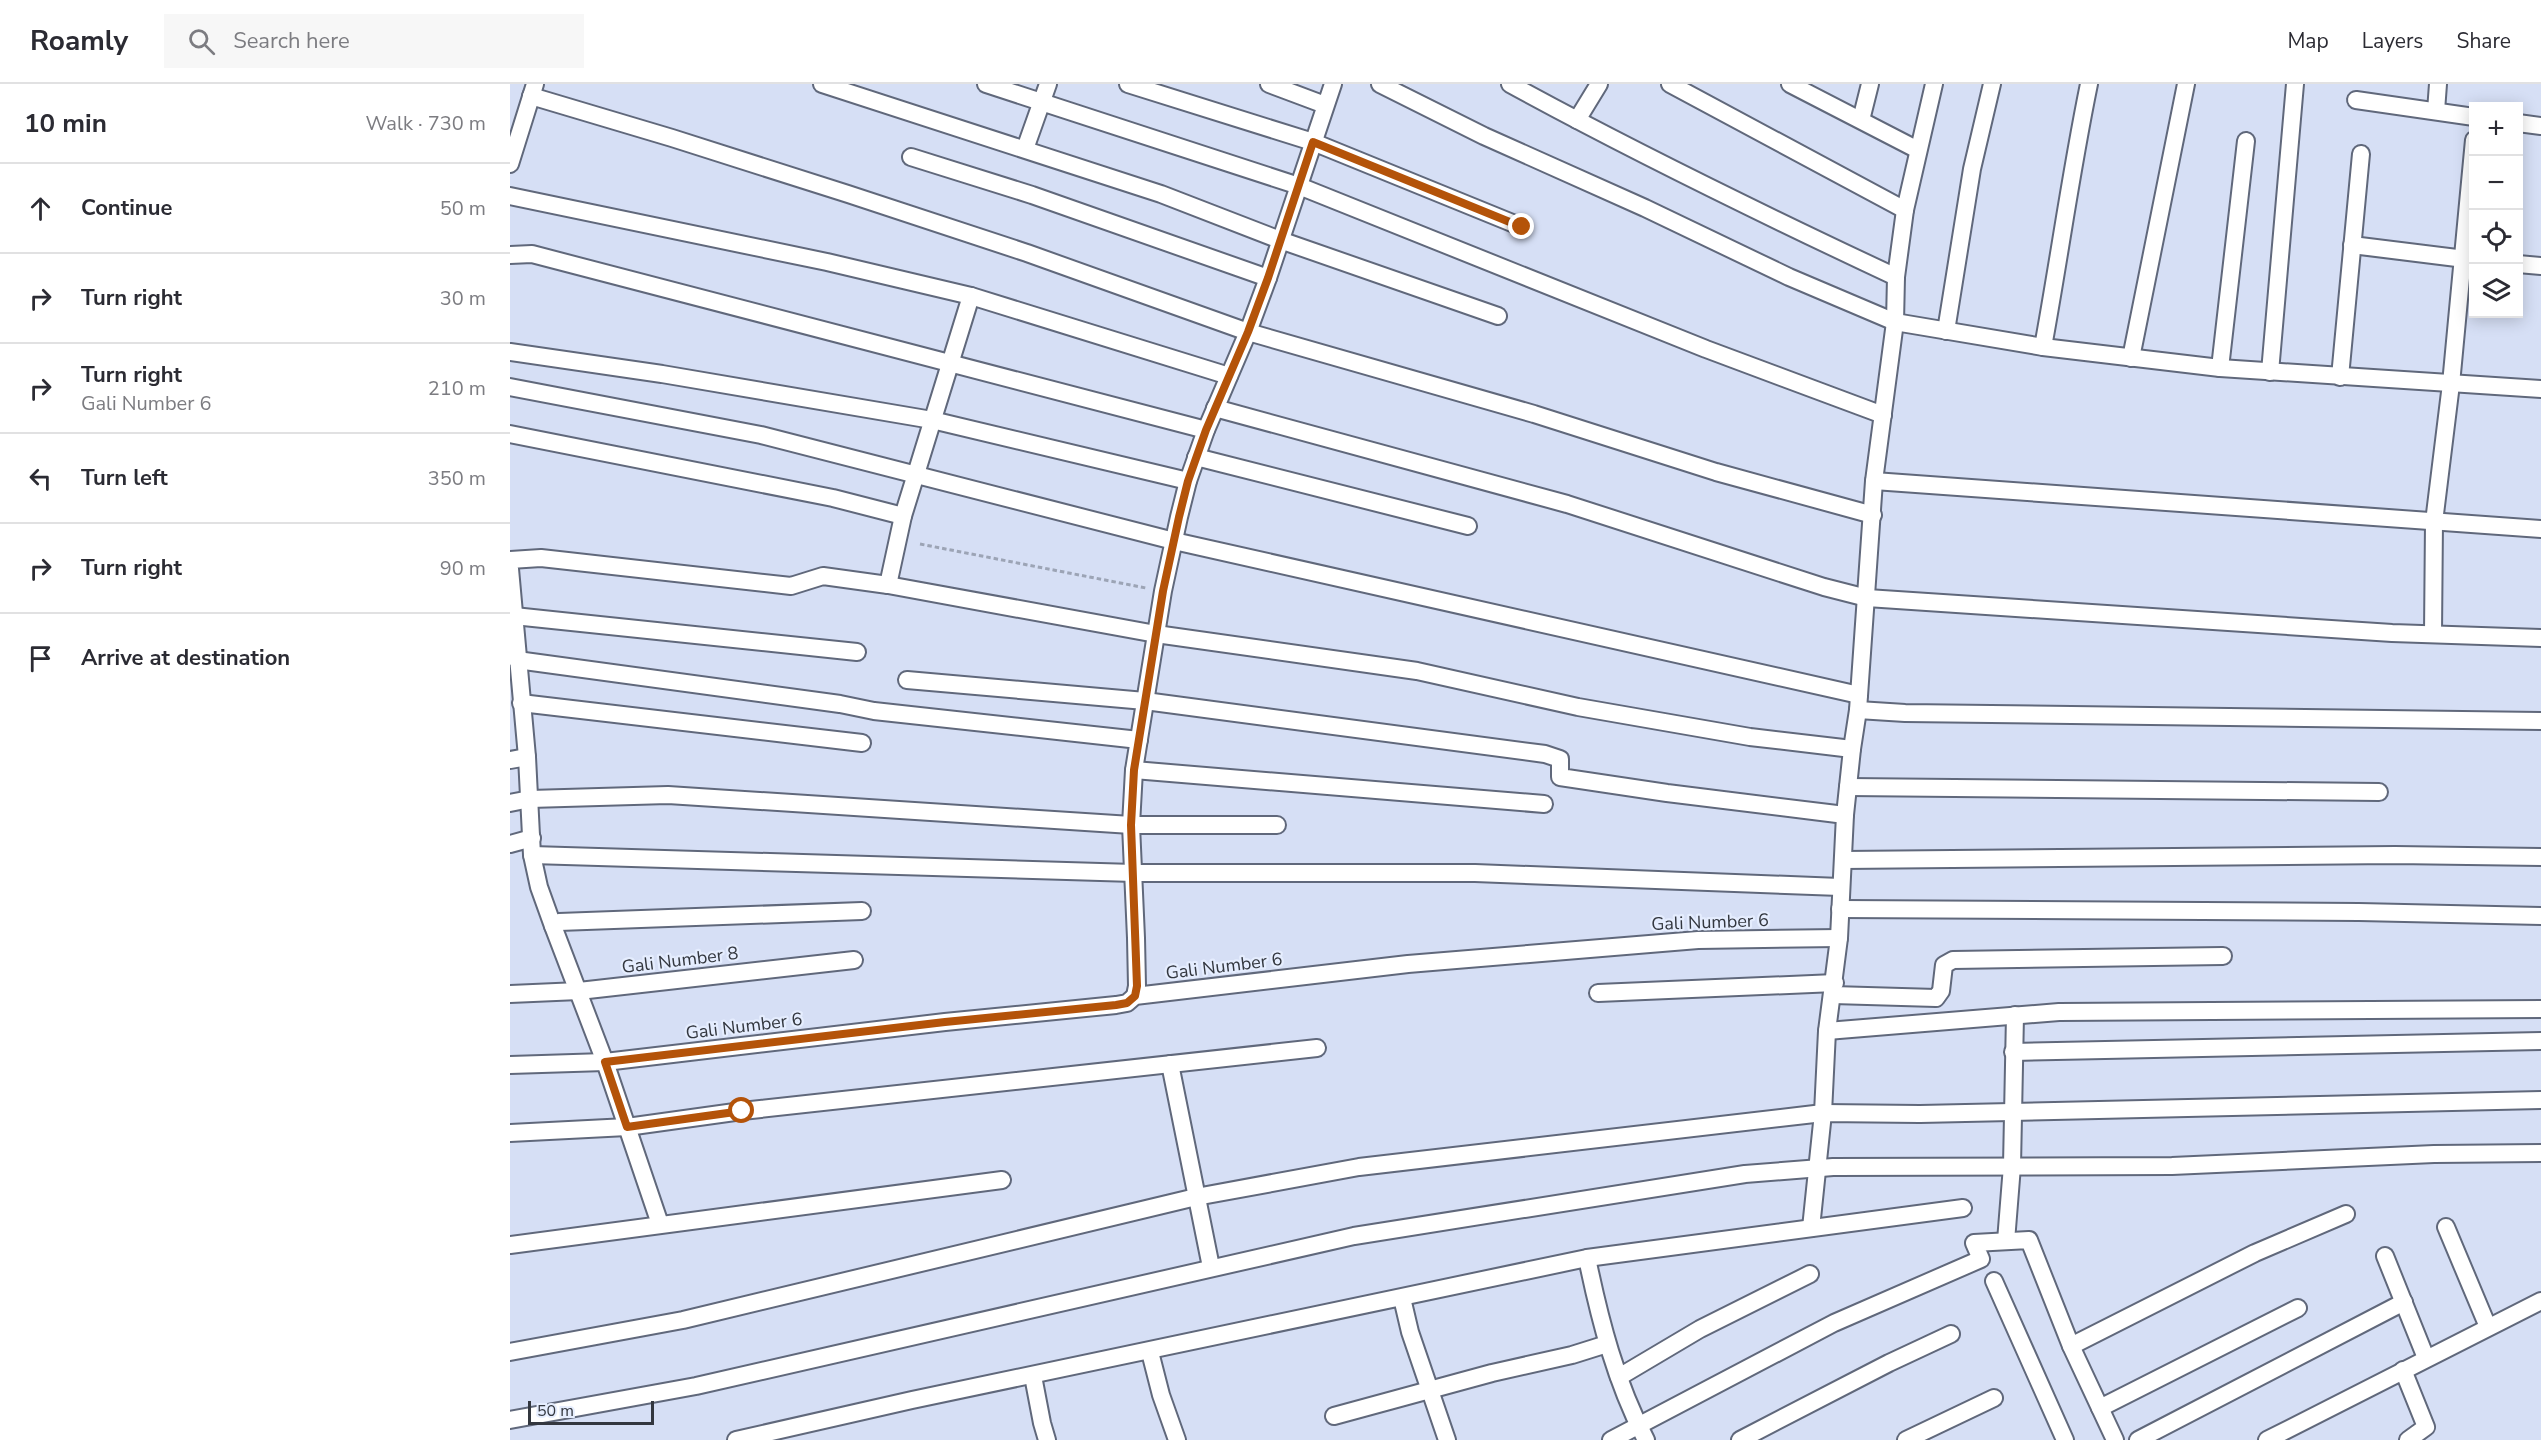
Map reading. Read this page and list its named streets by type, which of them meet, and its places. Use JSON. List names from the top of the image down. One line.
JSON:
{"streets":{"street":["Gali Number 6","Gali Number 8"]},"scale_bar":"50 m","page":{"header":"Roamly","search":"Search here","nav":["Map","Layers","Share"],"heading":["10 min","Walk · 730 m"],"map_buttons":["+","−"],"list":[["Continue","50 m"],["Turn right","30 m"],["Turn right","Gali Number 6","210 m"],["Turn left","350 m"],["Turn right","90 m"],"Arrive at destination"],"scale":"50 m"}}
